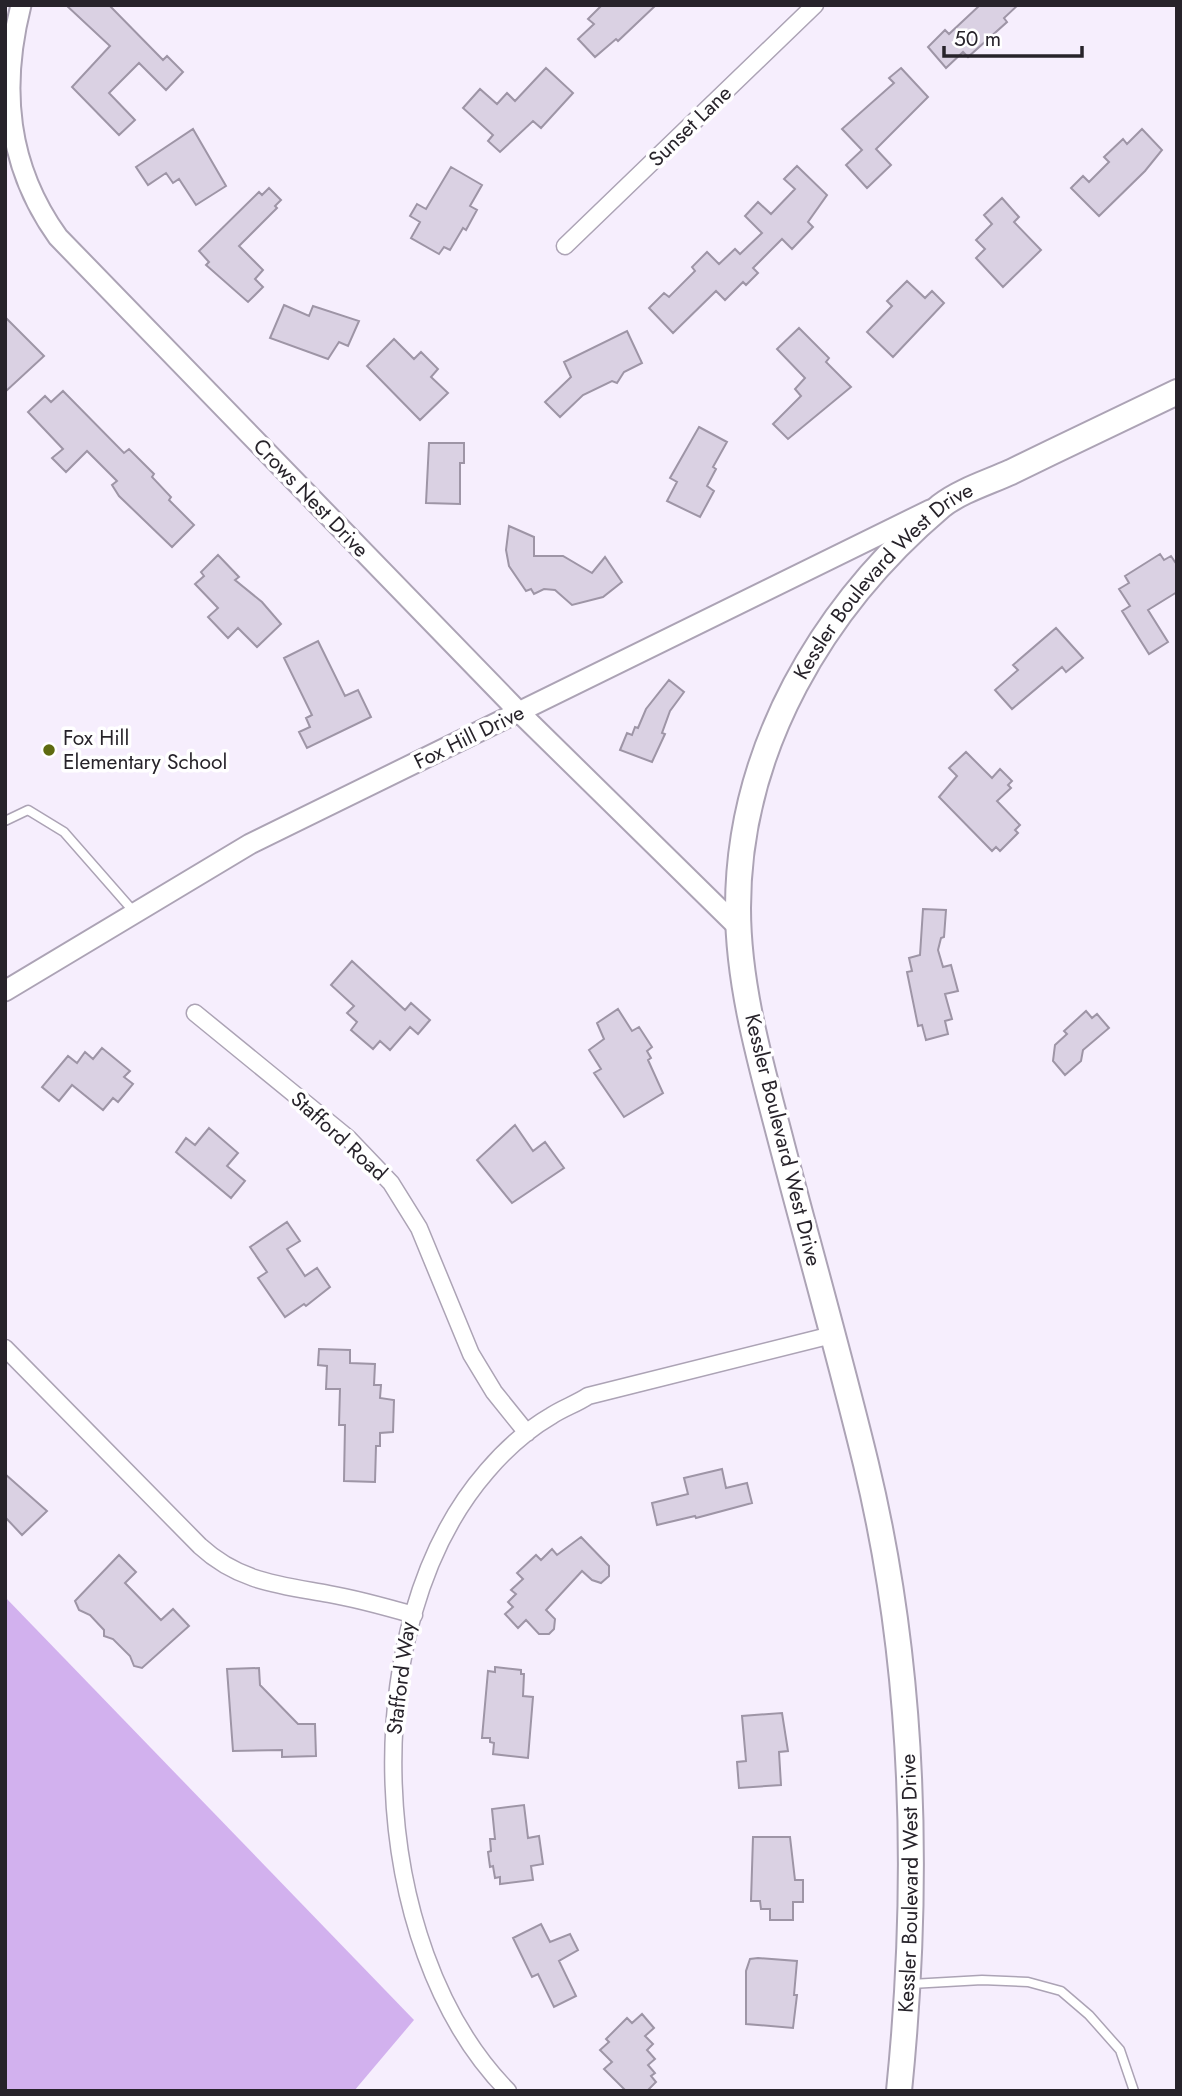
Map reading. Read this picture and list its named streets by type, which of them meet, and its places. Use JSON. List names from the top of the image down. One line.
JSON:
{"streets":{"main road":["Kessler Boulevard West Drive"],"street":["Sunset Lane","Crows Nest Drive","Fox Hill Drive","Stafford Road","Stafford Way"]},"crossings":[["Crows Nest Drive","Kessler Boulevard West Drive"],["Crows Nest Drive","Fox Hill Drive"],["Kessler Boulevard West Drive","Fox Hill Drive"]],"places":["Fox Hill Elementary School"],"scale_bar":"50 m"}
